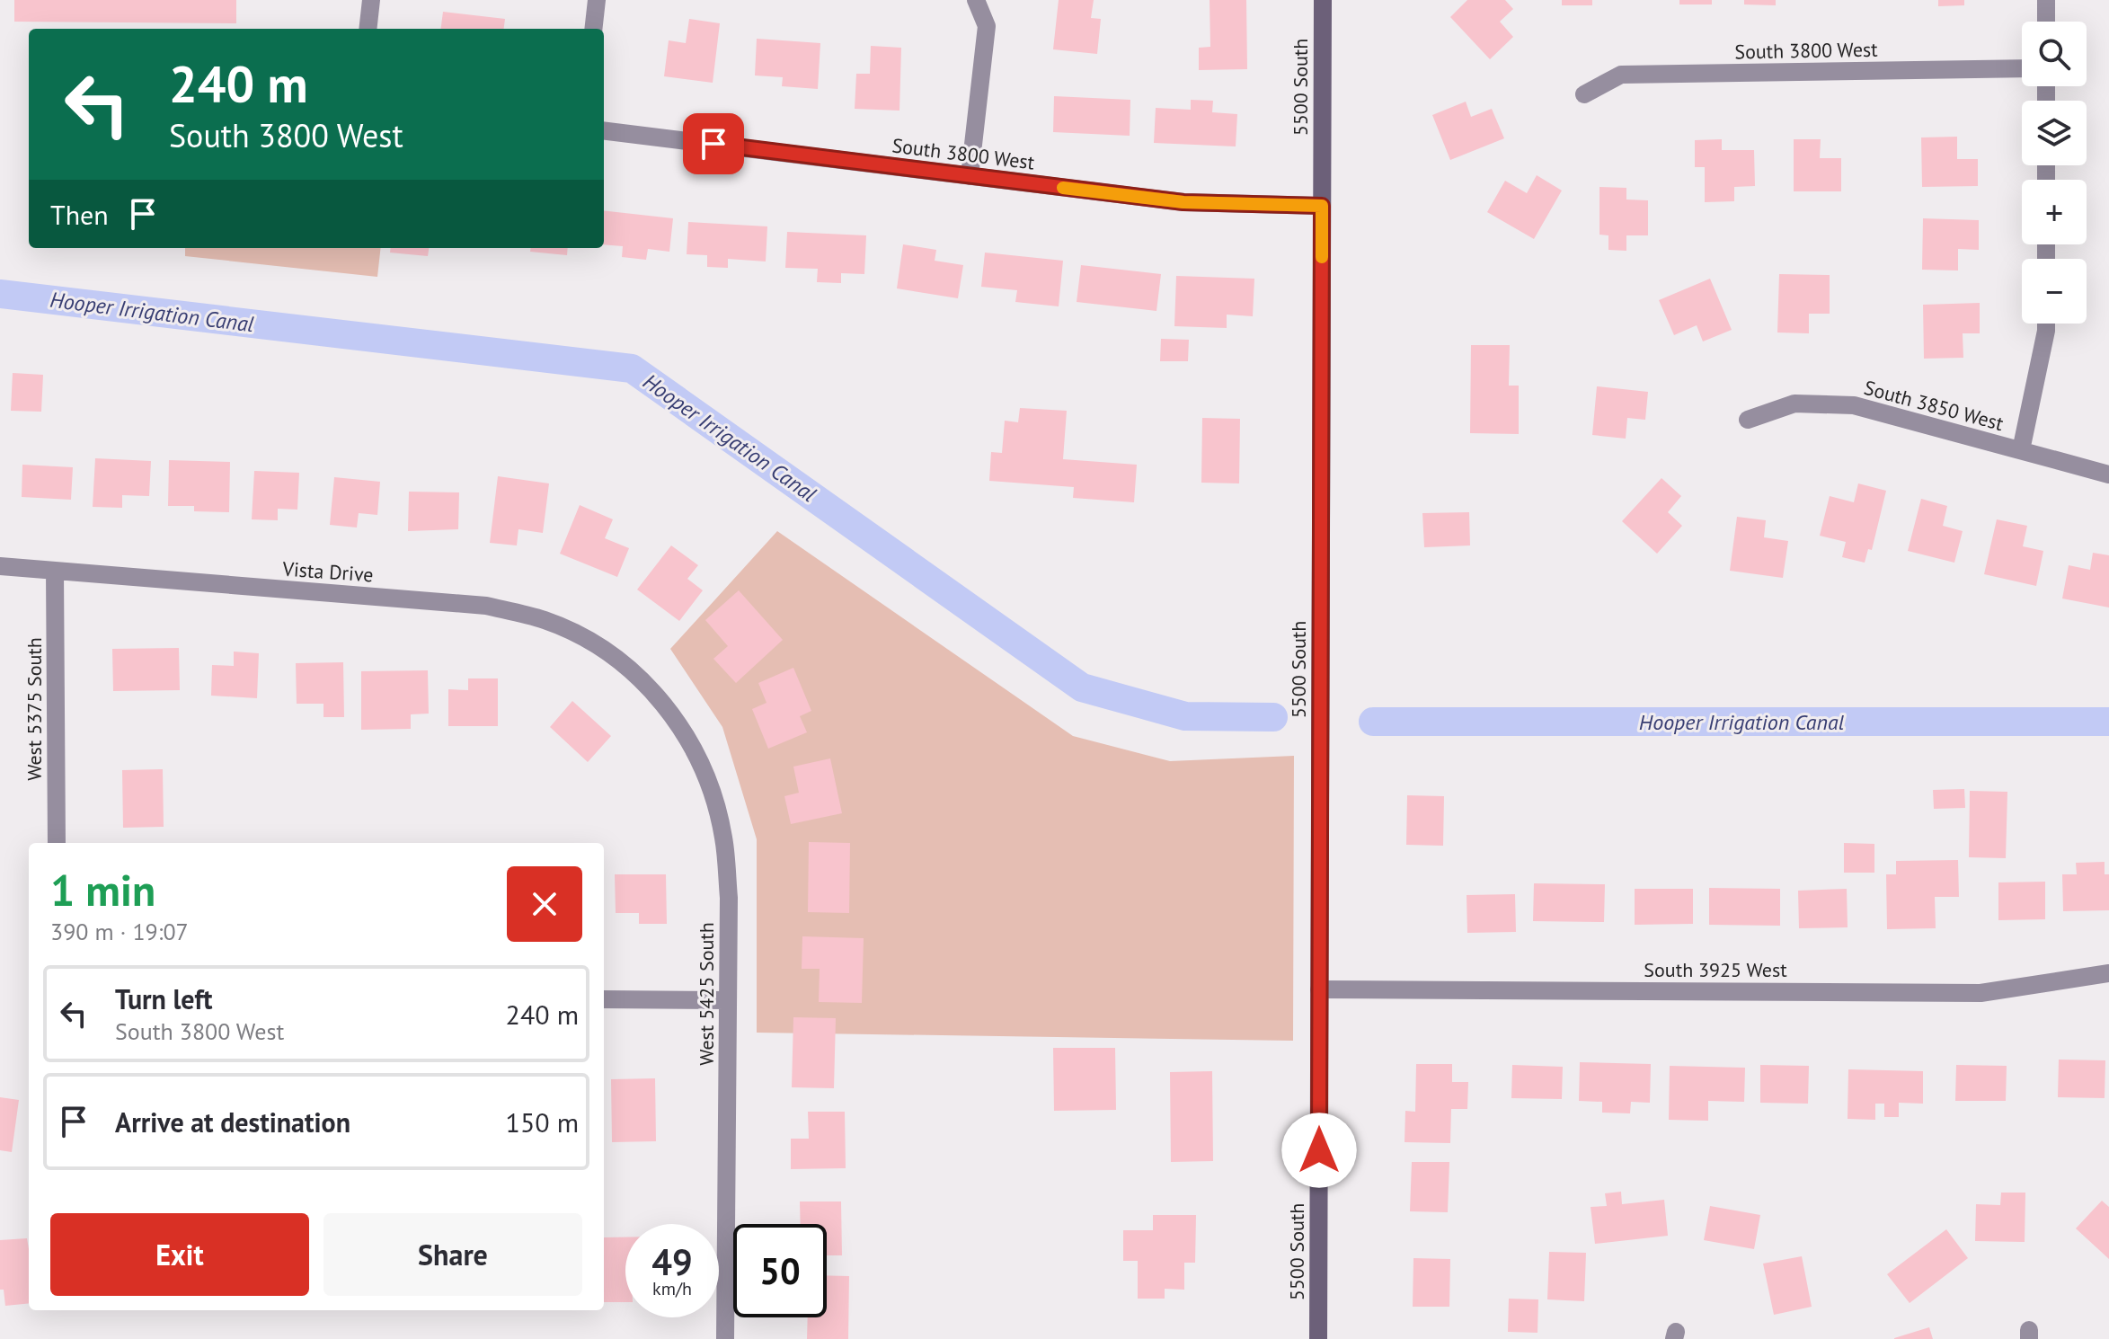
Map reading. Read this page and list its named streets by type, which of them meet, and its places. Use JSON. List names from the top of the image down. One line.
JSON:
{"streets":{"main road":["5500 South"],"street":["South 3800 West","South 3850 West","Vista Drive","West 5375 South","South 3925 West","West 5425 South"]},"crossings":[["South 3800 West","5500 South"],["5500 South","South 3925 West"],["Vista Drive","West 5375 South"],["Vista Drive","West 5425 South"]],"water":["Hooper Irrigation Canal"],"page":{"map_buttons":["+","−"],"turn":["240 m","South 3800 West"],"then":"Then","heading":["1 min","390 m · 19:07"],"list":[{"name":"Turn left","note":"South 3800 West","value":"240 m"},{"name":"Arrive at destination","value":"150 m"}],"buttons":["Exit","Share"],"speed":"49 km/h","limit":"50"}}
